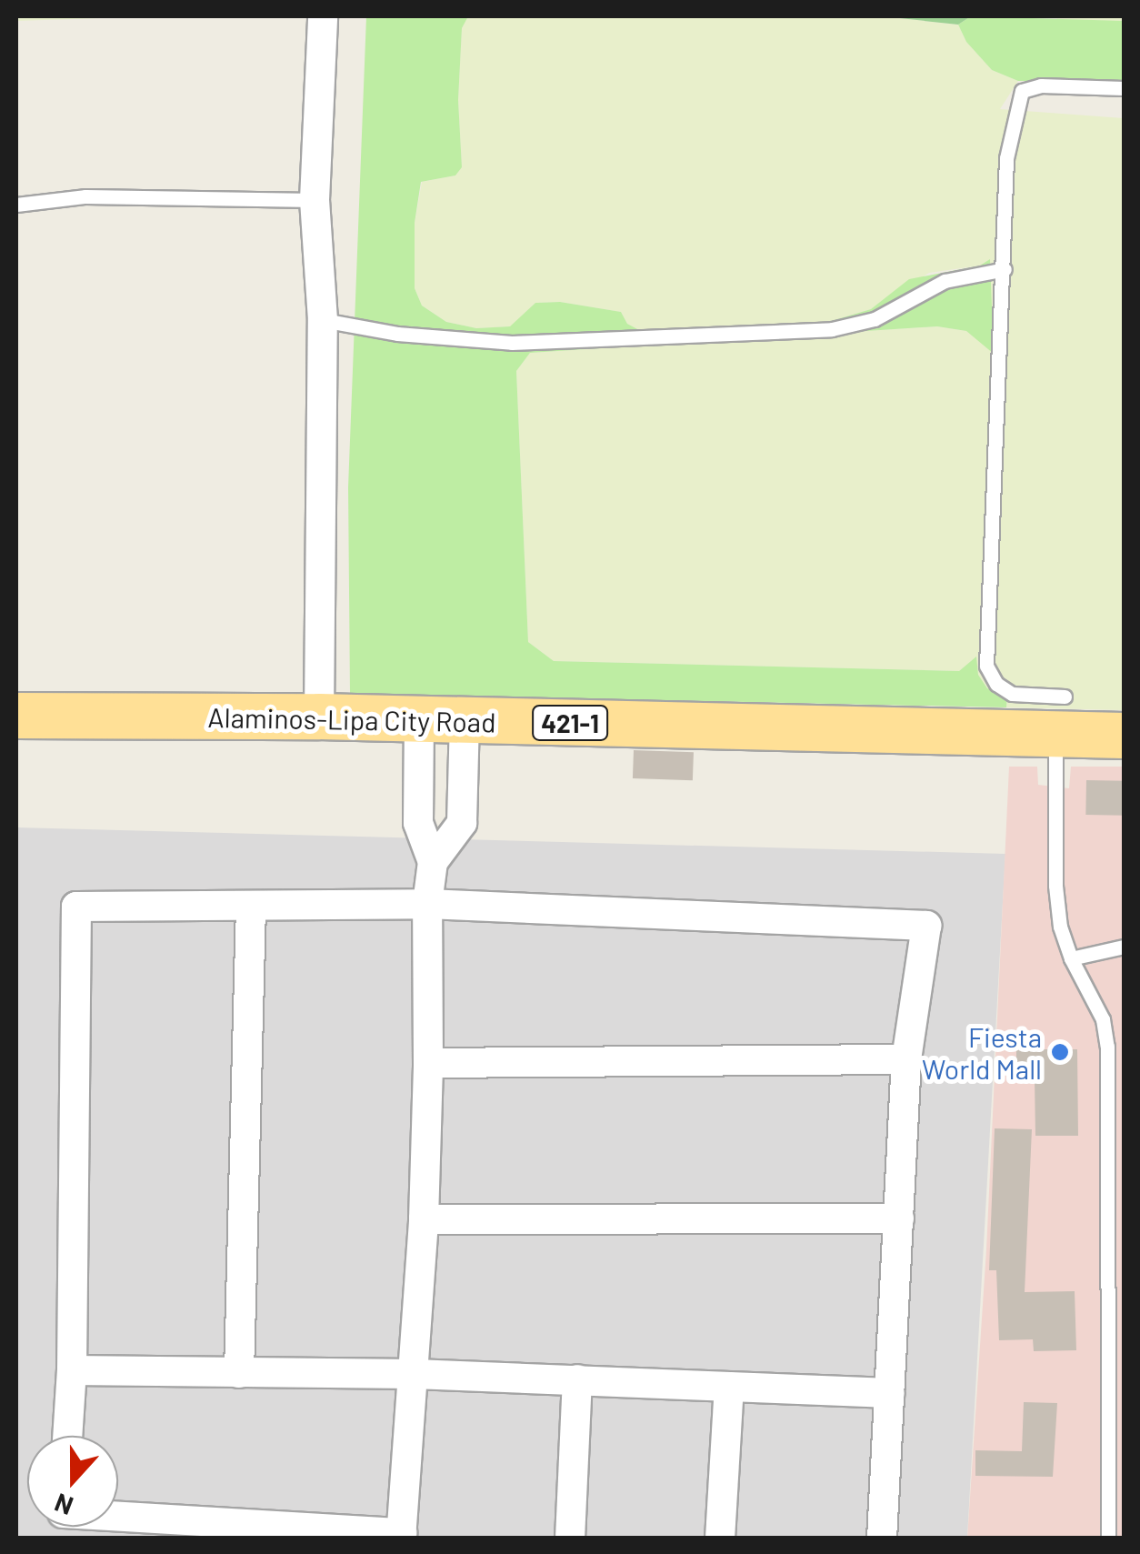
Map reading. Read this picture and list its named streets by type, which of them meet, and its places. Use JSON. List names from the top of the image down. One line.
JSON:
{"streets":{"main road":["Alaminos-Lipa City Road","421-1"]},"places":["Fiesta World Mall"],"north":"bottom"}
